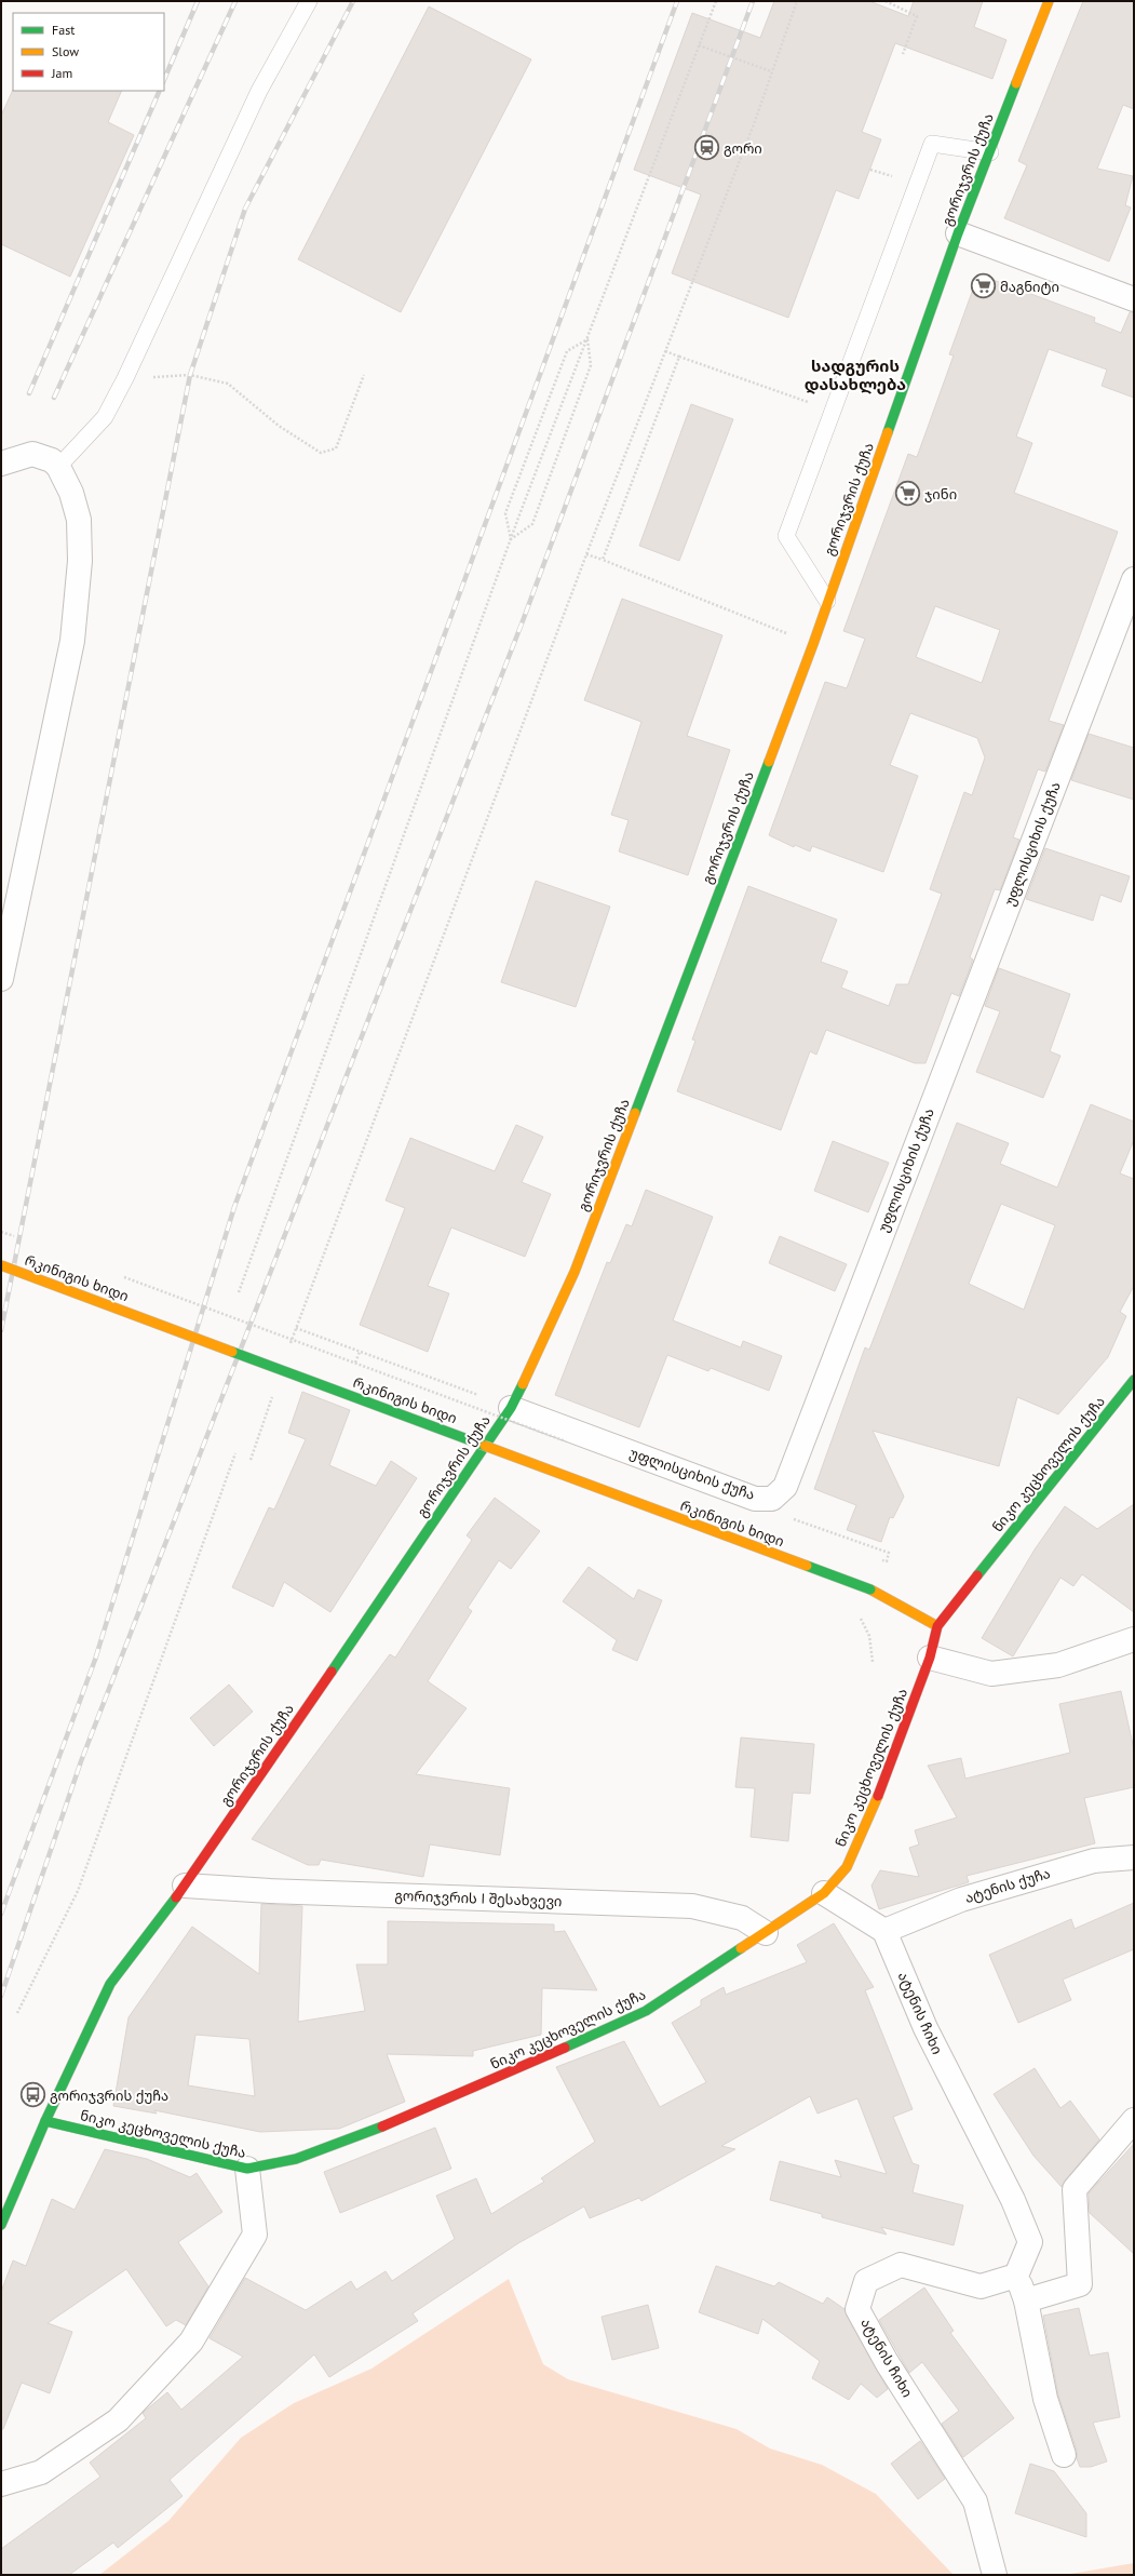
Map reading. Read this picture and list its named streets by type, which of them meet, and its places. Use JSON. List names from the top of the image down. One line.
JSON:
{"streets":{"main road":["გორიჯვრის ქუჩა","რკინიგის ხიდი","ნიკო კეცხოველის ქუჩა"],"street":["უფლისციხის ქუჩა","ატენის ქუჩა","გორიჯვრის I შესახვევი","ატენის ჩიხი"]},"crossings":[["გორიჯვრის ქუჩა","უფლისციხის ქუჩა"],["გორიჯვრის ქუჩა","ნიკო კეცხოველის ქუჩა"],["გორიჯვრის ქუჩა","გორიჯვრის I შესახვევი"],["რკინიგის ხიდი","ნიკო კეცხოველის ქუჩა"],["ნიკო კეცხოველის ქუჩა","გორიჯვრის I შესახვევი"],["ატენის ქუჩა","ატენის ჩიხი"]],"districts":["სადგურის დასახლება"],"places":{"station":["გორი"],"supermarket":["მაგნიტი","ჯინი"],"bus stop":["გორიჯვრის ქუჩა"]},"legend":["Fast","Slow","Jam"]}
